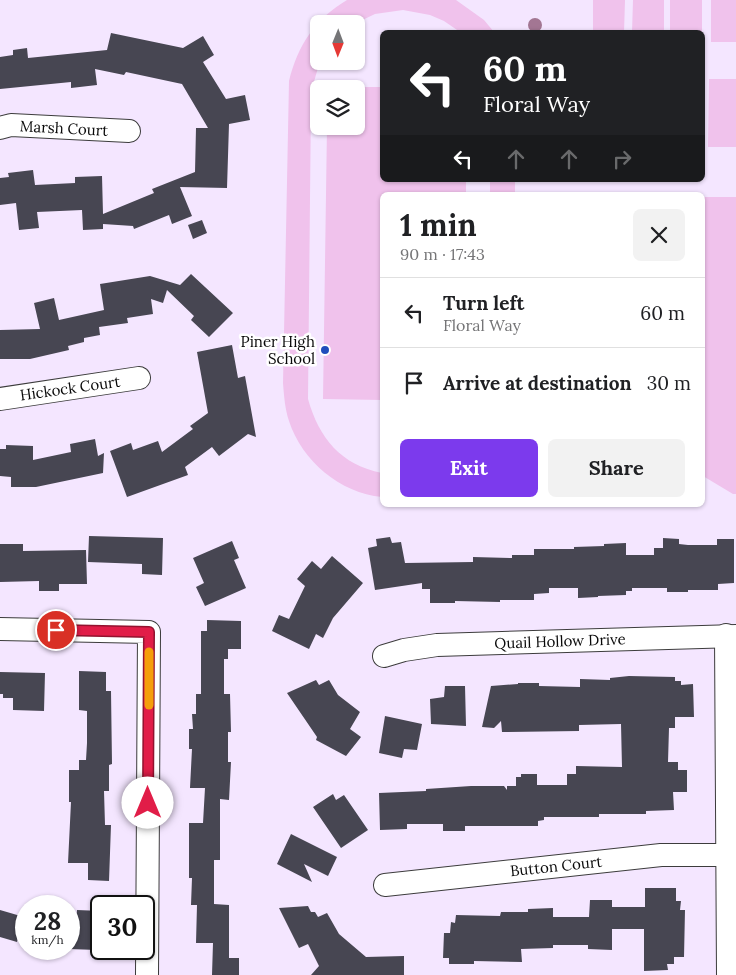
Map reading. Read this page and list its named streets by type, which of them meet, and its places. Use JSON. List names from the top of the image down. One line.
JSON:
{"streets":{"street":["Marsh Court","Hickock Court","Quail Hollow Drive","Button Court"]},"places":["Piner High School"],"north":"bottom","page":{"turn":["60 m","Floral Way"],"heading":["1 min","90 m · 17:43"],"list":[{"name":"Turn left","note":"Floral Way","value":"60 m"},{"name":"Arrive at destination","value":"30 m"}],"buttons":["Exit","Share"],"speed":"28 km/h","limit":"30"}}
